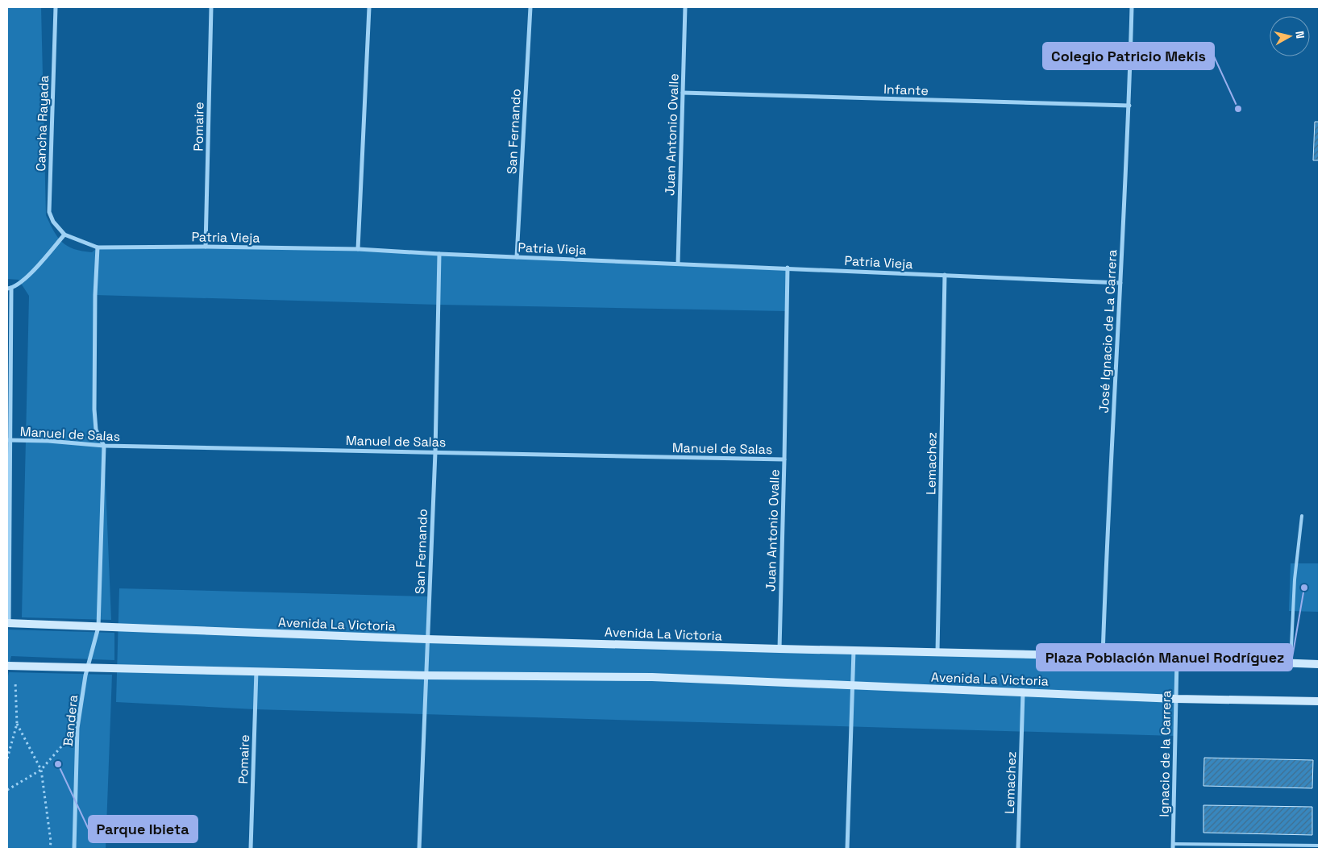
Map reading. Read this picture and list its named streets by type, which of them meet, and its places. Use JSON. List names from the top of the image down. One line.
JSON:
{"streets":{"main road":["Avenida La Victoria"],"street":["Infante","Cancha Rayada","Pomaire","San Fernando","Juan Antonio Ovalle","Patria Vieja","José Ignacio de La Carrera","Manuel de Salas","Lemachez","Bandera","Ignacio de la Carrera"]},"crossings":[["Infante","Juan Antonio Ovalle"],["Infante","José Ignacio de La Carrera"],["Cancha Rayada","Patria Vieja"],["Pomaire","Patria Vieja"],["Pomaire","Avenida La Victoria"],["San Fernando","Patria Vieja"],["San Fernando","Manuel de Salas"],["San Fernando","Avenida La Victoria"],["Juan Antonio Ovalle","Patria Vieja"],["Juan Antonio Ovalle","Manuel de Salas"],["Juan Antonio Ovalle","Avenida La Victoria"],["Patria Vieja","José Ignacio de La Carrera"],["Patria Vieja","Lemachez"],["José Ignacio de La Carrera","Avenida La Victoria"],["Manuel de Salas","Bandera"],["Lemachez","Avenida La Victoria"],["Avenida La Victoria","Bandera"],["Avenida La Victoria","Ignacio de la Carrera"]],"places":["Colegio Patricio Mekis","Plaza Población Manuel Rodríguez","Parque Ibieta"],"north":"right"}
